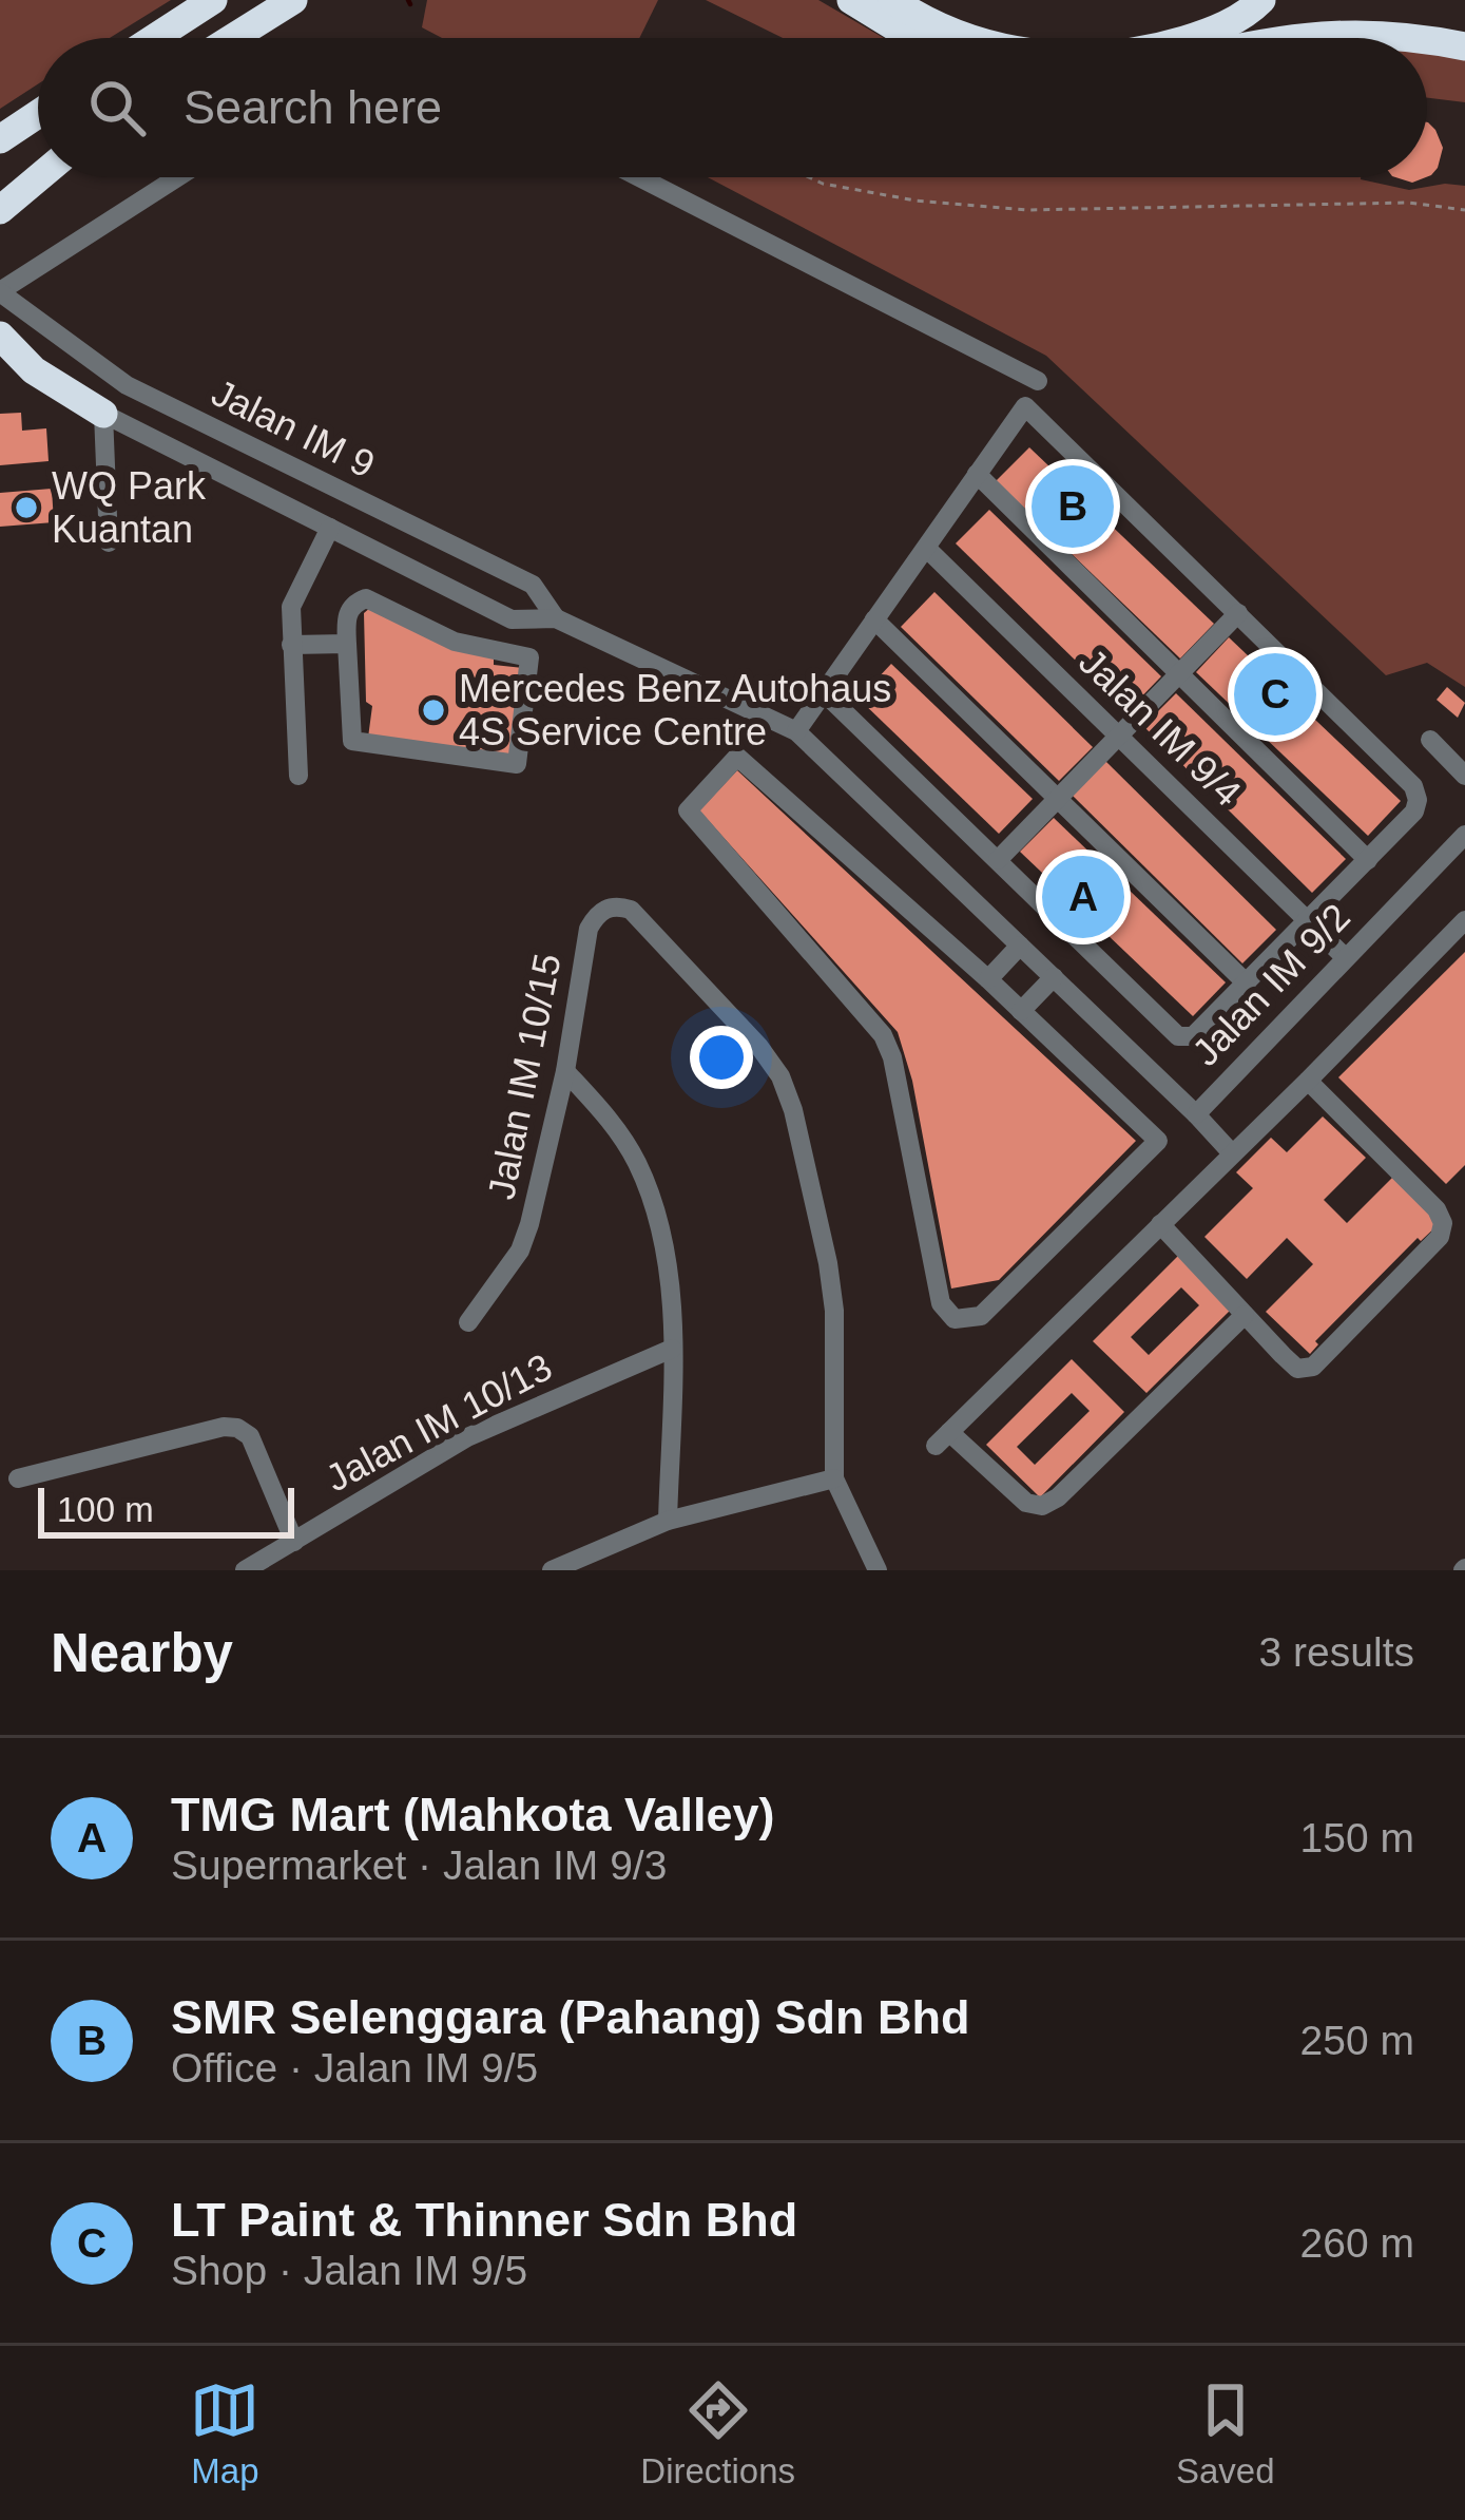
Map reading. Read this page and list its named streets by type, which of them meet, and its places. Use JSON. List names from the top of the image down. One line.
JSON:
{"streets":{"street":["Jalan IM 9","Jalan IM 9/4","Jalan IM 9/2","Jalan IM 10/15","Jalan IM 10/13"]},"crossings":[["Jalan IM 9","Jalan IM 9/2"],["Jalan IM 9/4","Jalan IM 9/2"]],"places":["WQ Park Kuantan","Mercedes Benz Autohaus 4S Service Centre"],"scale_bar":"100 m","page":{"search":"Search here","pins":["B","C","A"],"scale":"100 m","heading":["Nearby","3 results"],"list":[{"mark":"A","name":"TMG Mart (Mahkota Valley)","note":"Supermarket · Jalan IM 9/3","value":"150 m"},{"mark":"B","name":"SMR Selenggara (Pahang) Sdn Bhd","note":"Office · Jalan IM 9/5","value":"250 m"},{"mark":"C","name":"LT Paint & Thinner Sdn Bhd","note":"Shop · Jalan IM 9/5","value":"260 m"}],"nav":["Map","Directions","Saved"]}}
